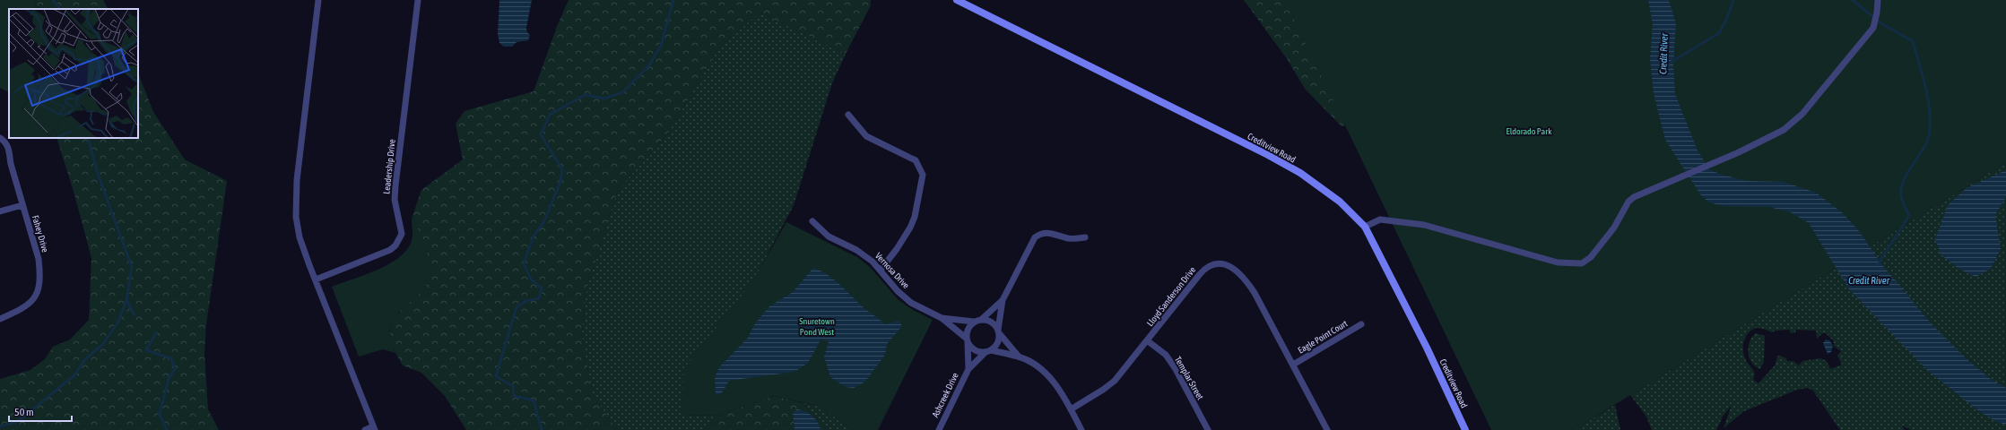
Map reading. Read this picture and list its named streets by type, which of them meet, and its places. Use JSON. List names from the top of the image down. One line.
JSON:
{"streets":{"street":["Creditview Road","Leadership Drive","Fahey Drive","Vernosa Drive","Lloyd Sanderson Drive","Eagle Point Court","Templar Street","Ashcreek Drive"]},"crossings":[["Vernosa Drive","Ashcreek Drive"],["Lloyd Sanderson Drive","Eagle Point Court"],["Lloyd Sanderson Drive","Templar Street"]],"water":["Credit River"],"parks":["Eldorado Park","Snuretown Pond West"],"scale_bar":"50 m"}
